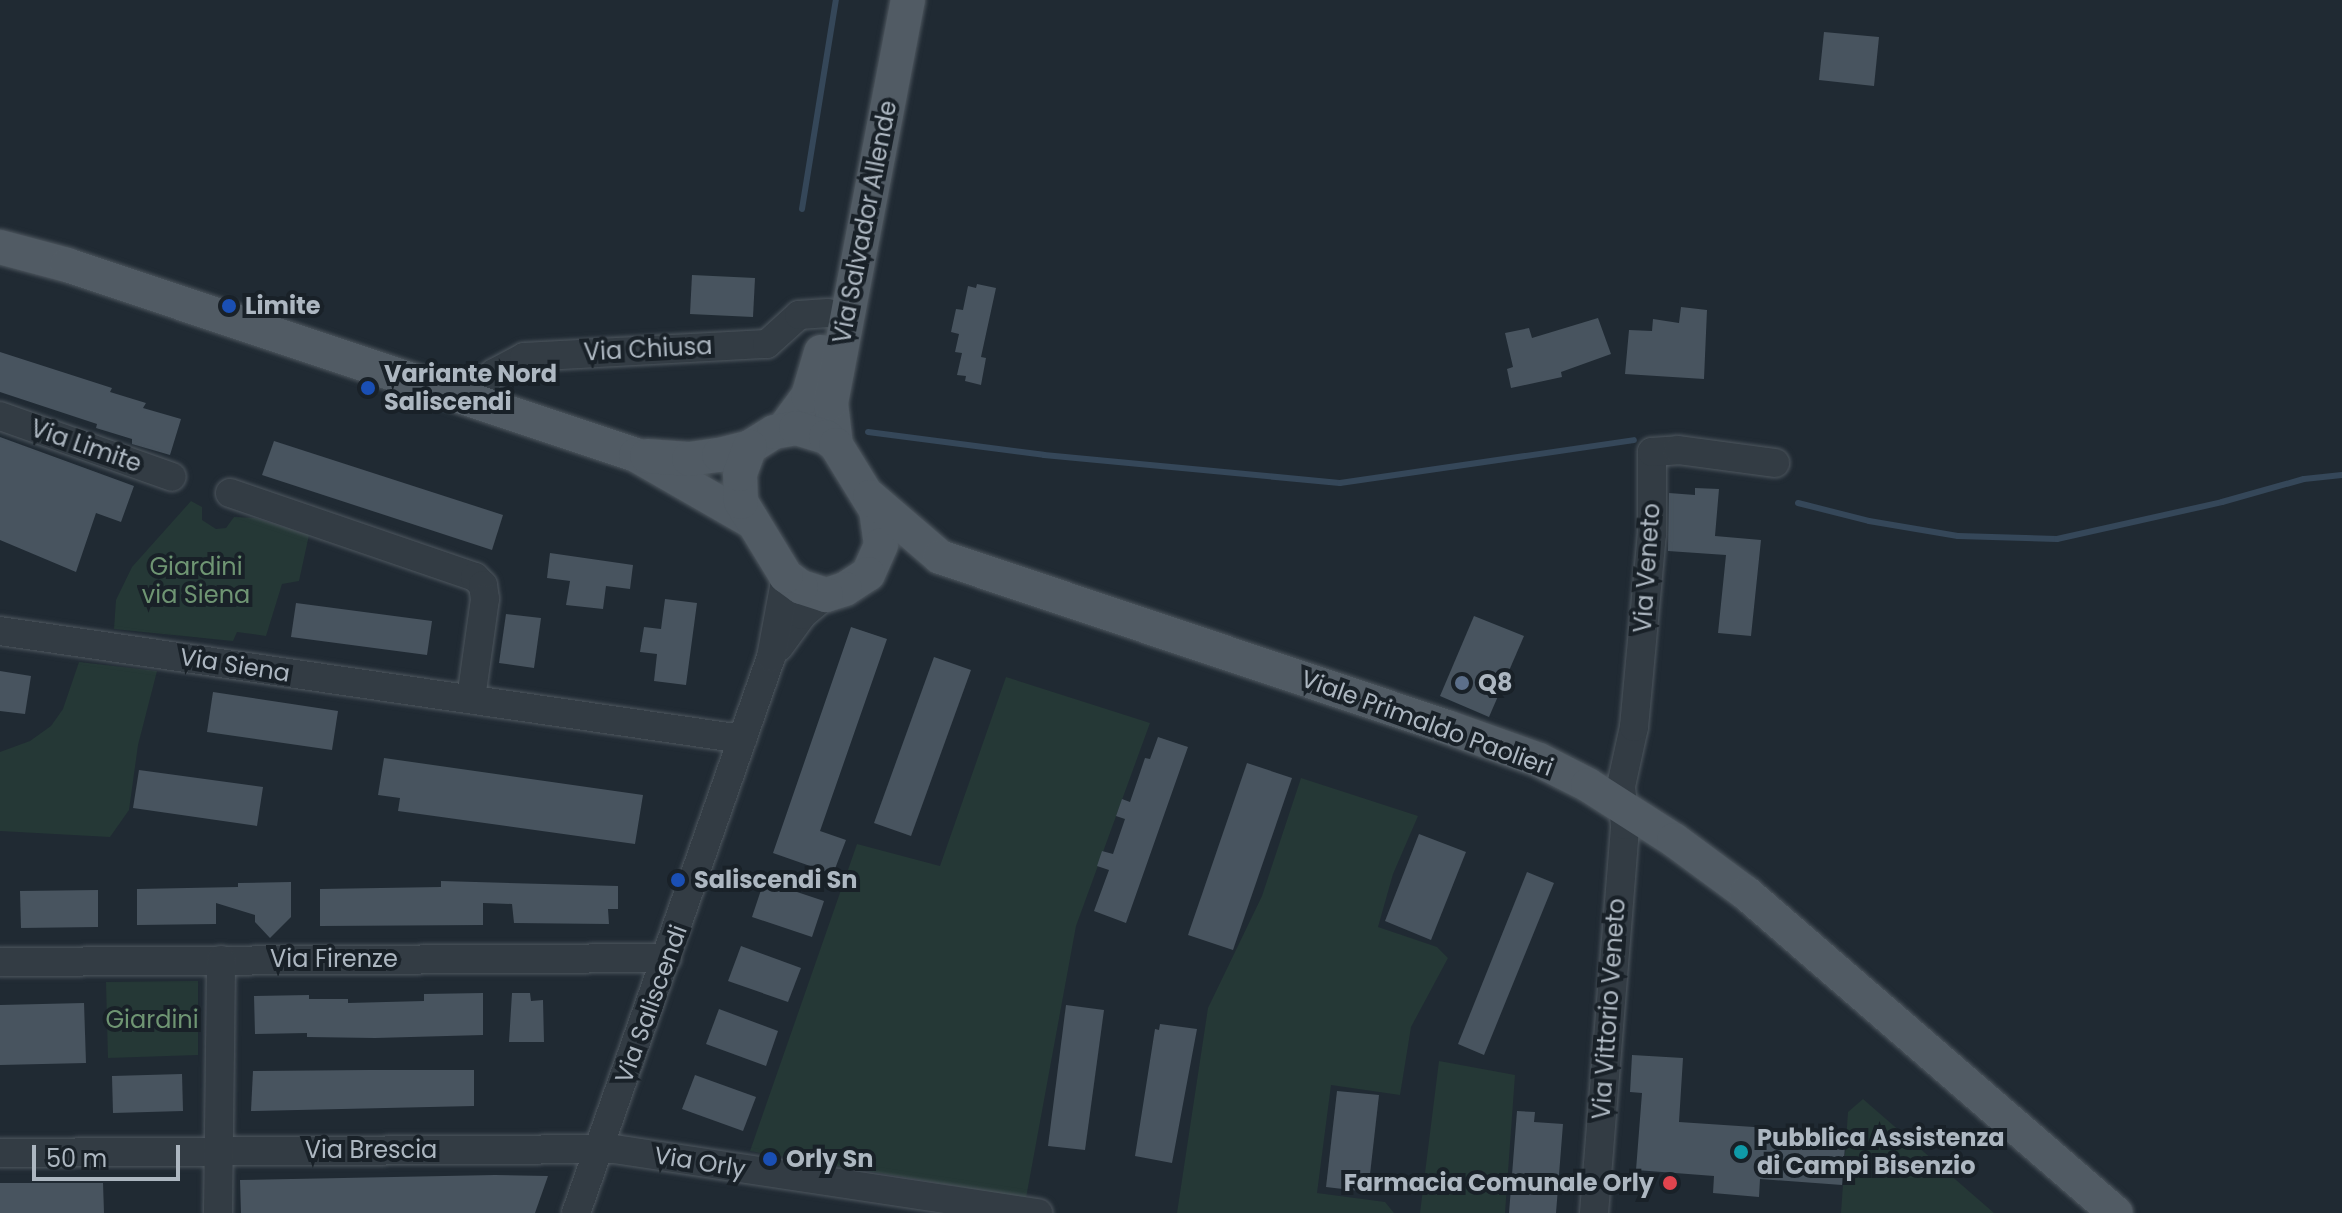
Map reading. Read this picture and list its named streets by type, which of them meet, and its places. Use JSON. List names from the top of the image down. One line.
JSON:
{"streets":{"main road":["Via Salvador Allende","Viale Primaldo Paolieri"],"street":["Via Chiusa","Via Limite","Via Veneto","Via Siena","Via Firenze","Via Saliscendi","Via Vittorio Veneto","Via Brescia","Via Orly"]},"crossings":[["Via Salvador Allende","Via Chiusa"],["Via Salvador Allende","Viale Primaldo Paolieri"],["Via Salvador Allende","Via Saliscendi"],["Via Veneto","Viale Primaldo Paolieri"],["Via Veneto","Via Vittorio Veneto"],["Via Siena","Via Saliscendi"],["Viale Primaldo Paolieri","Via Saliscendi"],["Viale Primaldo Paolieri","Via Vittorio Veneto"],["Via Firenze","Via Saliscendi"],["Via Saliscendi","Via Brescia"],["Via Saliscendi","Via Orly"],["Via Brescia","Via Orly"]],"parks":["Giardini via Siena","Giardini"],"places":["Limite","Variante Nord Saliscendi","Q8","Saliscendi Sn","Pubblica Assistenza di Campi Bisenzio","Orly Sn","Farmacia Comunale Orly"],"scale_bar":"50 m"}
